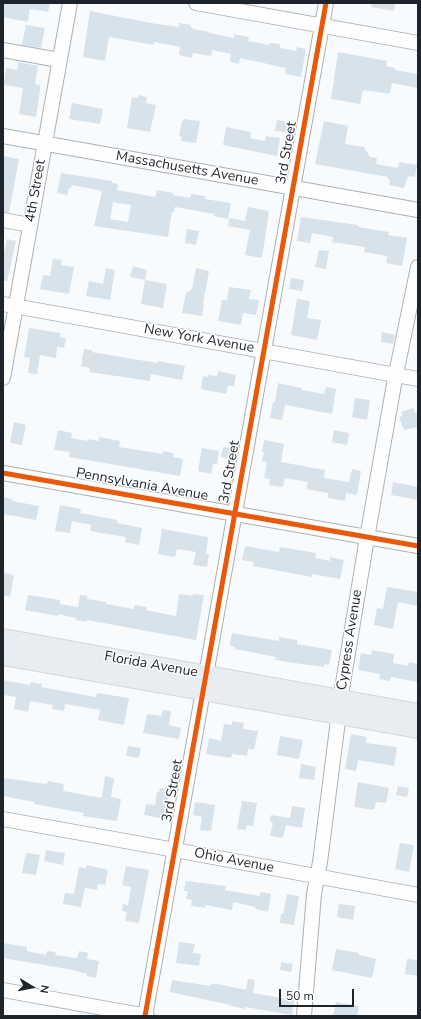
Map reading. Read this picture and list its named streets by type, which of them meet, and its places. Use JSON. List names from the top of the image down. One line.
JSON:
{"streets":{"main road":["Florida Avenue"],"street":["3rd Street","Massachusetts Avenue","4th Street","New York Avenue","Pennsylvania Avenue","Cypress Avenue","Ohio Avenue"]},"crossings":[["3rd Street","Massachusetts Avenue"],["3rd Street","New York Avenue"],["3rd Street","Pennsylvania Avenue"],["3rd Street","Florida Avenue"],["3rd Street","Ohio Avenue"],["Massachusetts Avenue","4th Street"],["4th Street","New York Avenue"],["New York Avenue","Cypress Avenue"],["Pennsylvania Avenue","Cypress Avenue"],["Cypress Avenue","Florida Avenue"],["Cypress Avenue","Ohio Avenue"]],"scale_bar":"50 m","north":"right"}
